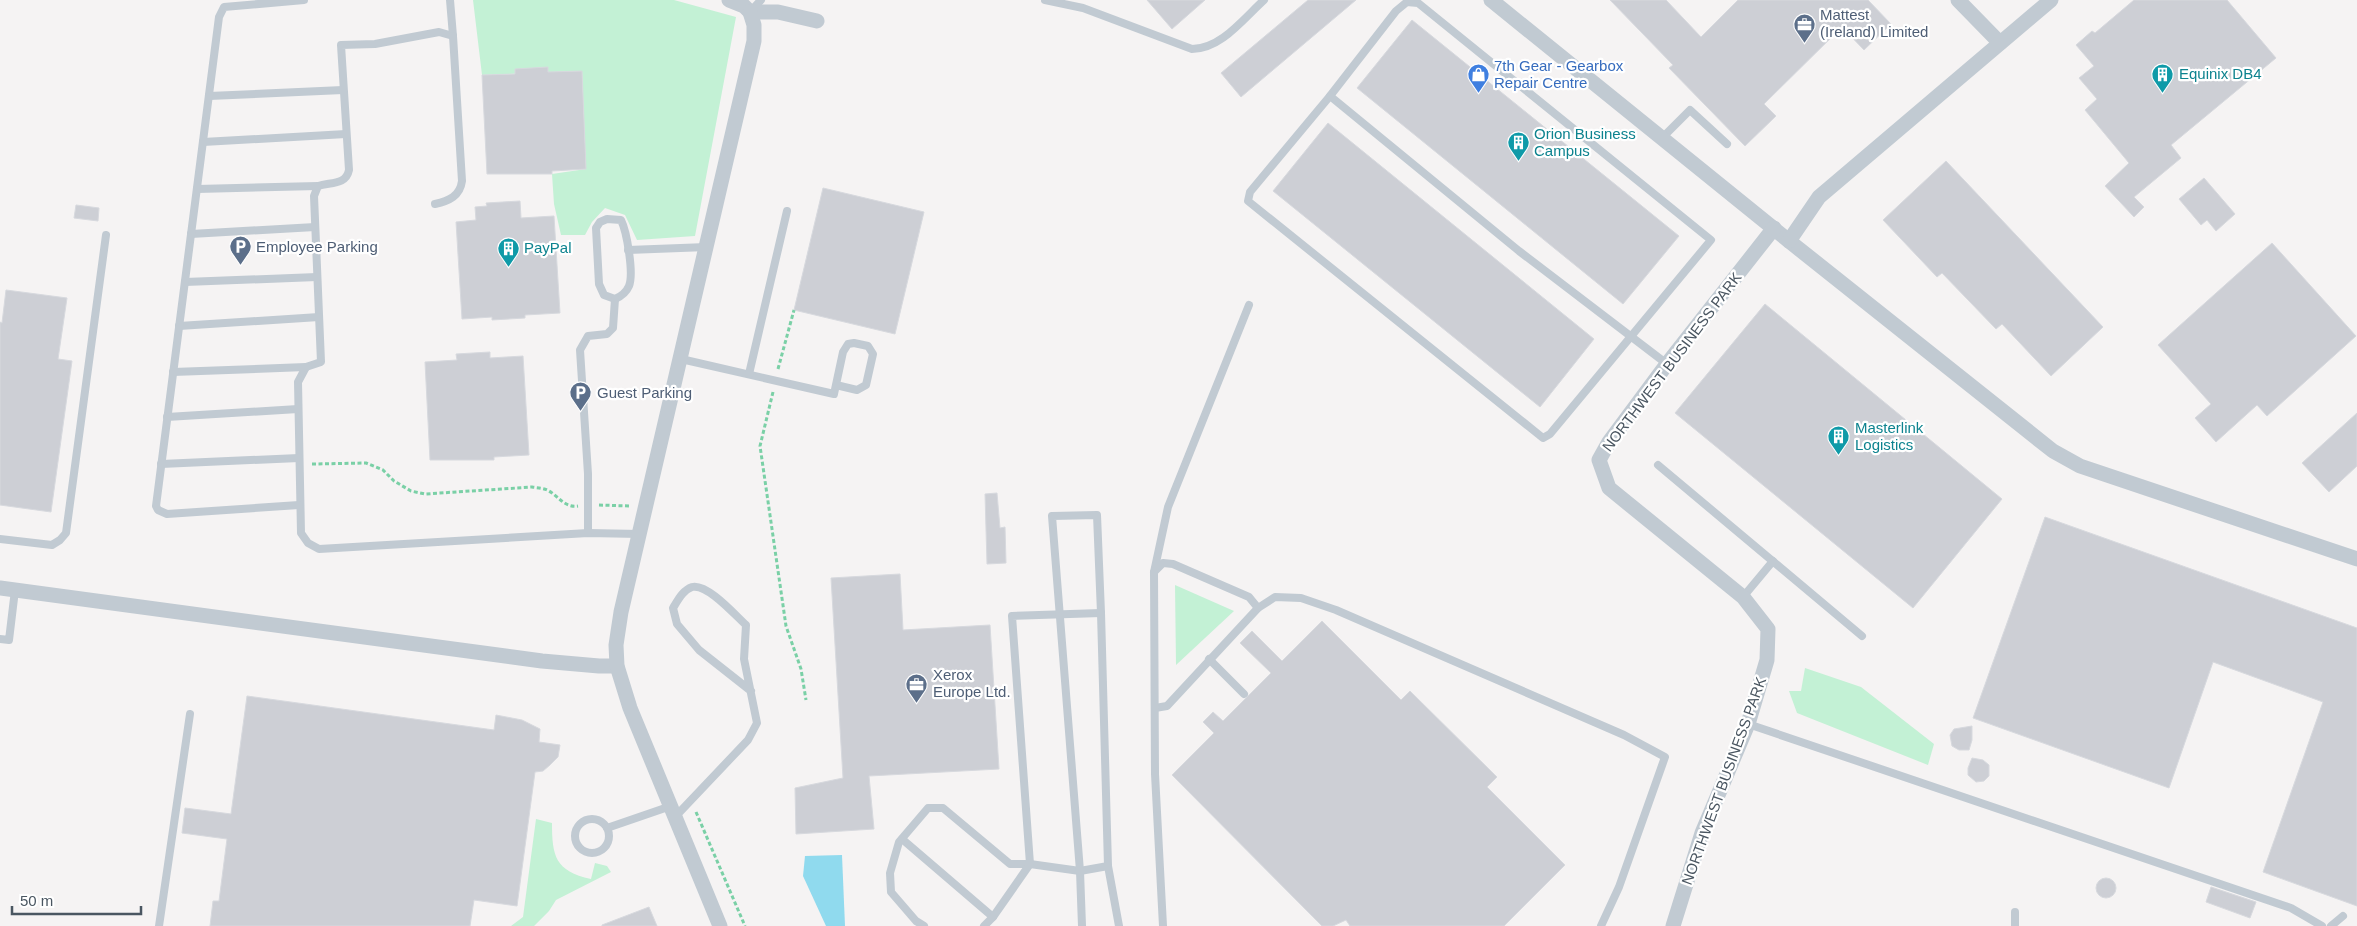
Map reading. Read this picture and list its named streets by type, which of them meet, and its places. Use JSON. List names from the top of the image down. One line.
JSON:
{"streets":{"street":["NORTHWEST BUSINESS PARK"]},"places":{"office":["Mattest (Ireland) Limited","Xerox Europe Ltd."],"building":["Equinix DB4","Orion Business Campus","PayPal","Masterlink Logistics"],"shop":["7th Gear - Gearbox Repair Centre"],"parking":["Employee Parking","Guest Parking"]},"scale_bar":"50 m"}
